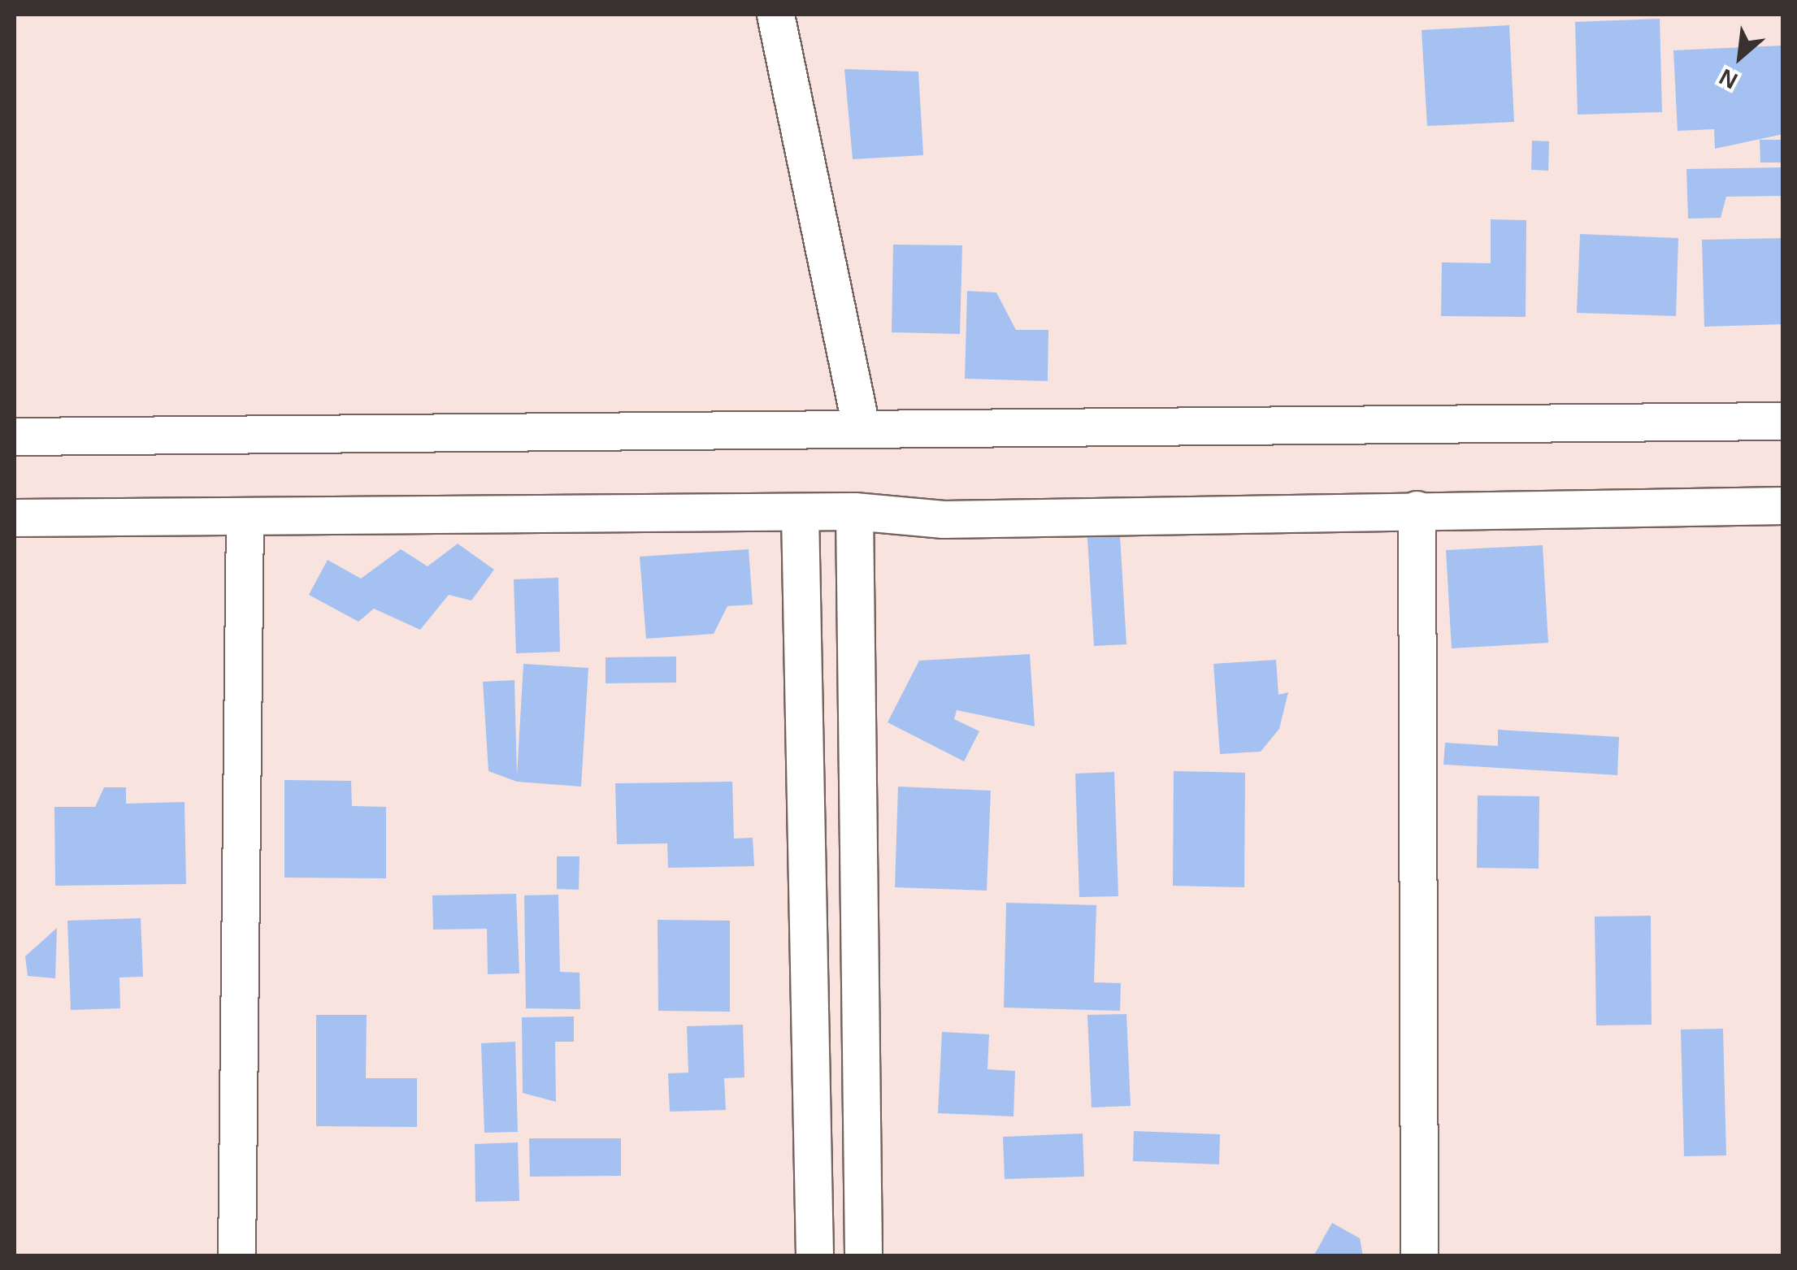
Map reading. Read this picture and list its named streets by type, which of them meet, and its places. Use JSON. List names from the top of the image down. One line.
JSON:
{"north":"bottom left"}
